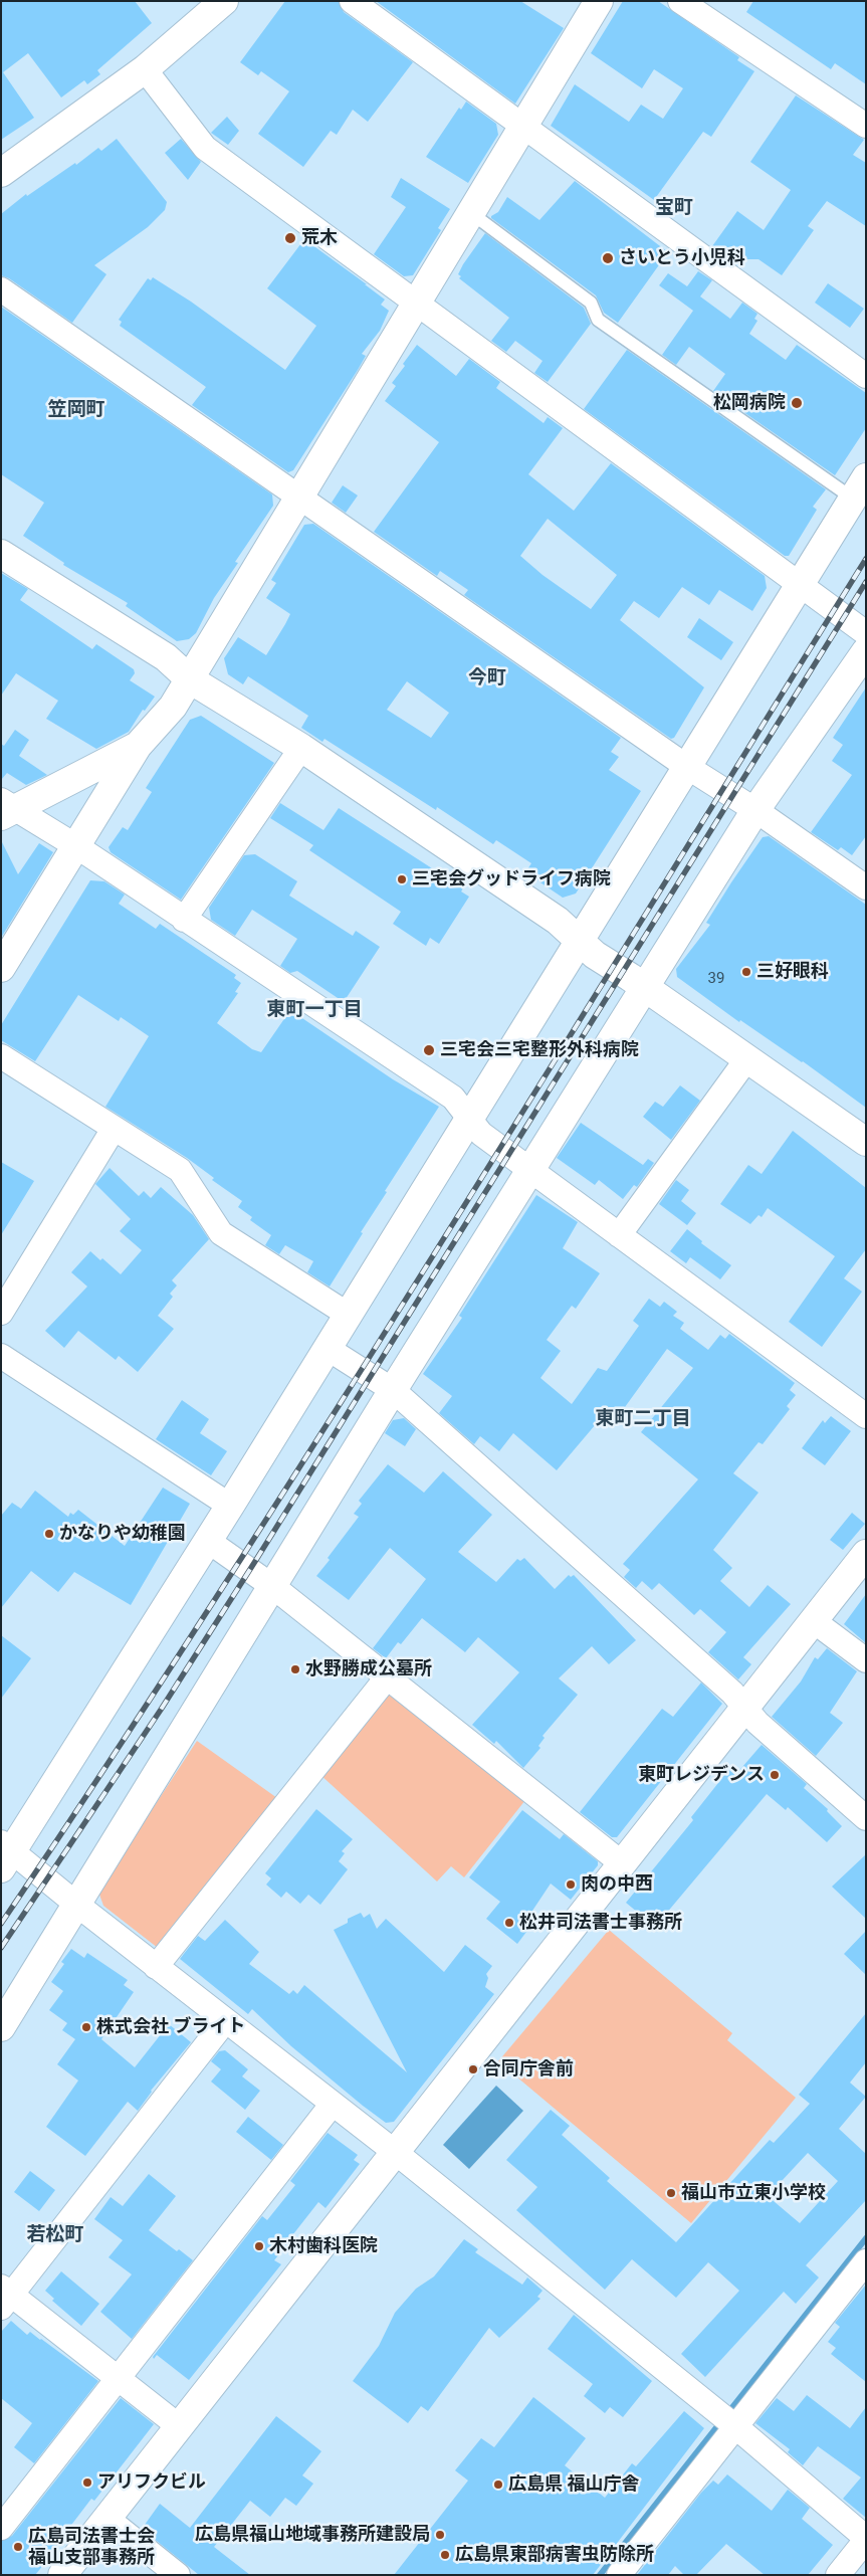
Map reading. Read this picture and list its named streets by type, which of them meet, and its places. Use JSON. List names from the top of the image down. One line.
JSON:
{"districts":["宝町","笠岡町","今町","東町一丁目","東町二丁目","若松町"],"places":["荒木","さいとう小児科","松岡病院","三宅会グッドライフ病院","三好眼科","三宅会三宅整形外科病院","かなりや幼稚園","水野勝成公墓所","東町レジデンス","肉の中西","松井司法書士事務所","株式会社 ブライト","合同庁舎前","福山市立東小学校","木村歯科医院","アリフクビル","広島県 福山庁舎","広島県福山地域事務所建設局","広島司法書士会 福山支部事務所","広島県東部病害虫防除所"],"house_numbers":["39"]}
